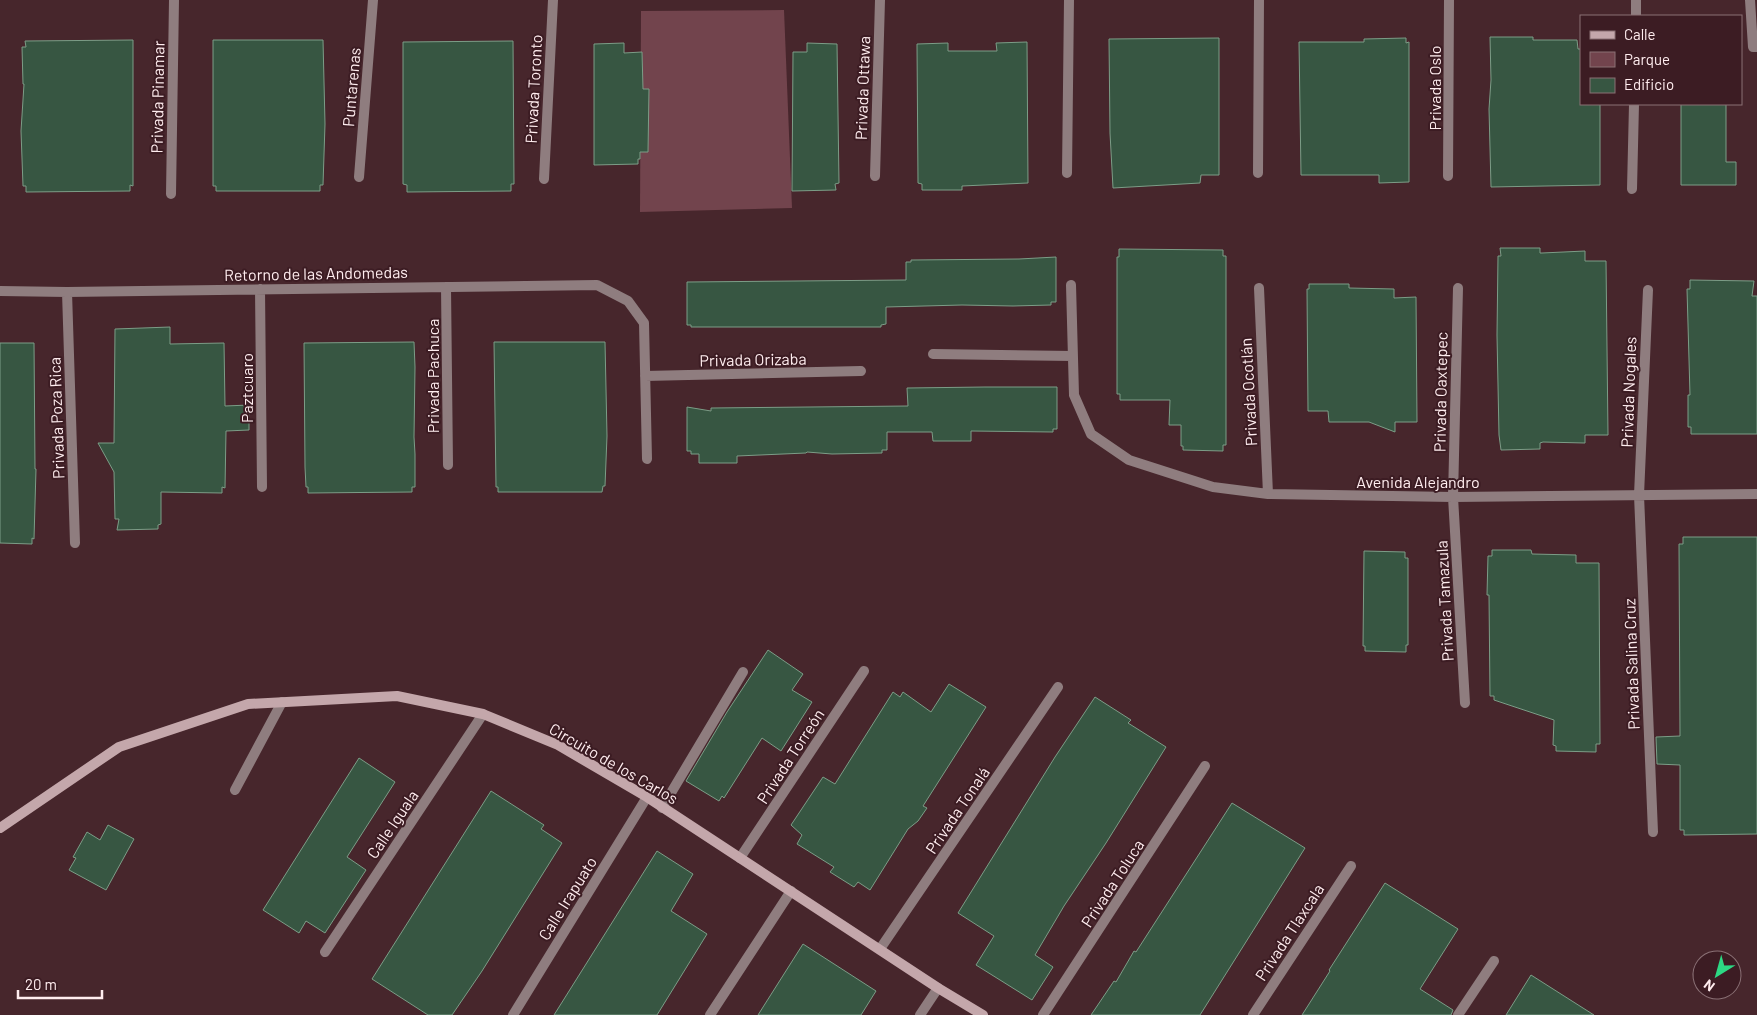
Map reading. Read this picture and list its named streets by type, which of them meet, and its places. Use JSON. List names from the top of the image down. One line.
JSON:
{"streets":{"street":["Puntarenas","Privada Ottawa","Privada Oslo","Privada Toronto","Privada Pinamar","Retorno de las Andomedas","Privada Orizaba","Privada Pachuca","Paztcuaro","Privada Ocotlán","Privada Oaxtepec","Privada Nogales","Privada Poza Rica","Avenida Alejandro","Privada Tamazula","Privada Salina Cruz","Privada Torreón","Circuito de los Carlos","Privada Tonalá","Calle Iguala","Privada Toluca","Calle Irapuato","Privada Tlaxcala"]},"crossings":[["Retorno de las Andomedas","Privada Orizaba"],["Retorno de las Andomedas","Privada Pachuca"],["Retorno de las Andomedas","Paztcuaro"],["Retorno de las Andomedas","Privada Poza Rica"],["Privada Ocotlán","Avenida Alejandro"],["Privada Oaxtepec","Avenida Alejandro"],["Privada Oaxtepec","Privada Tamazula"],["Privada Nogales","Avenida Alejandro"],["Privada Nogales","Privada Salina Cruz"],["Avenida Alejandro","Privada Tamazula"],["Avenida Alejandro","Privada Salina Cruz"],["Privada Torreón","Circuito de los Carlos"],["Circuito de los Carlos","Privada Tonalá"],["Circuito de los Carlos","Calle Iguala"],["Circuito de los Carlos","Calle Irapuato"]],"legend":["Calle","Parque","Edificio"],"scale_bar":"20 m","north":"bottom left"}
